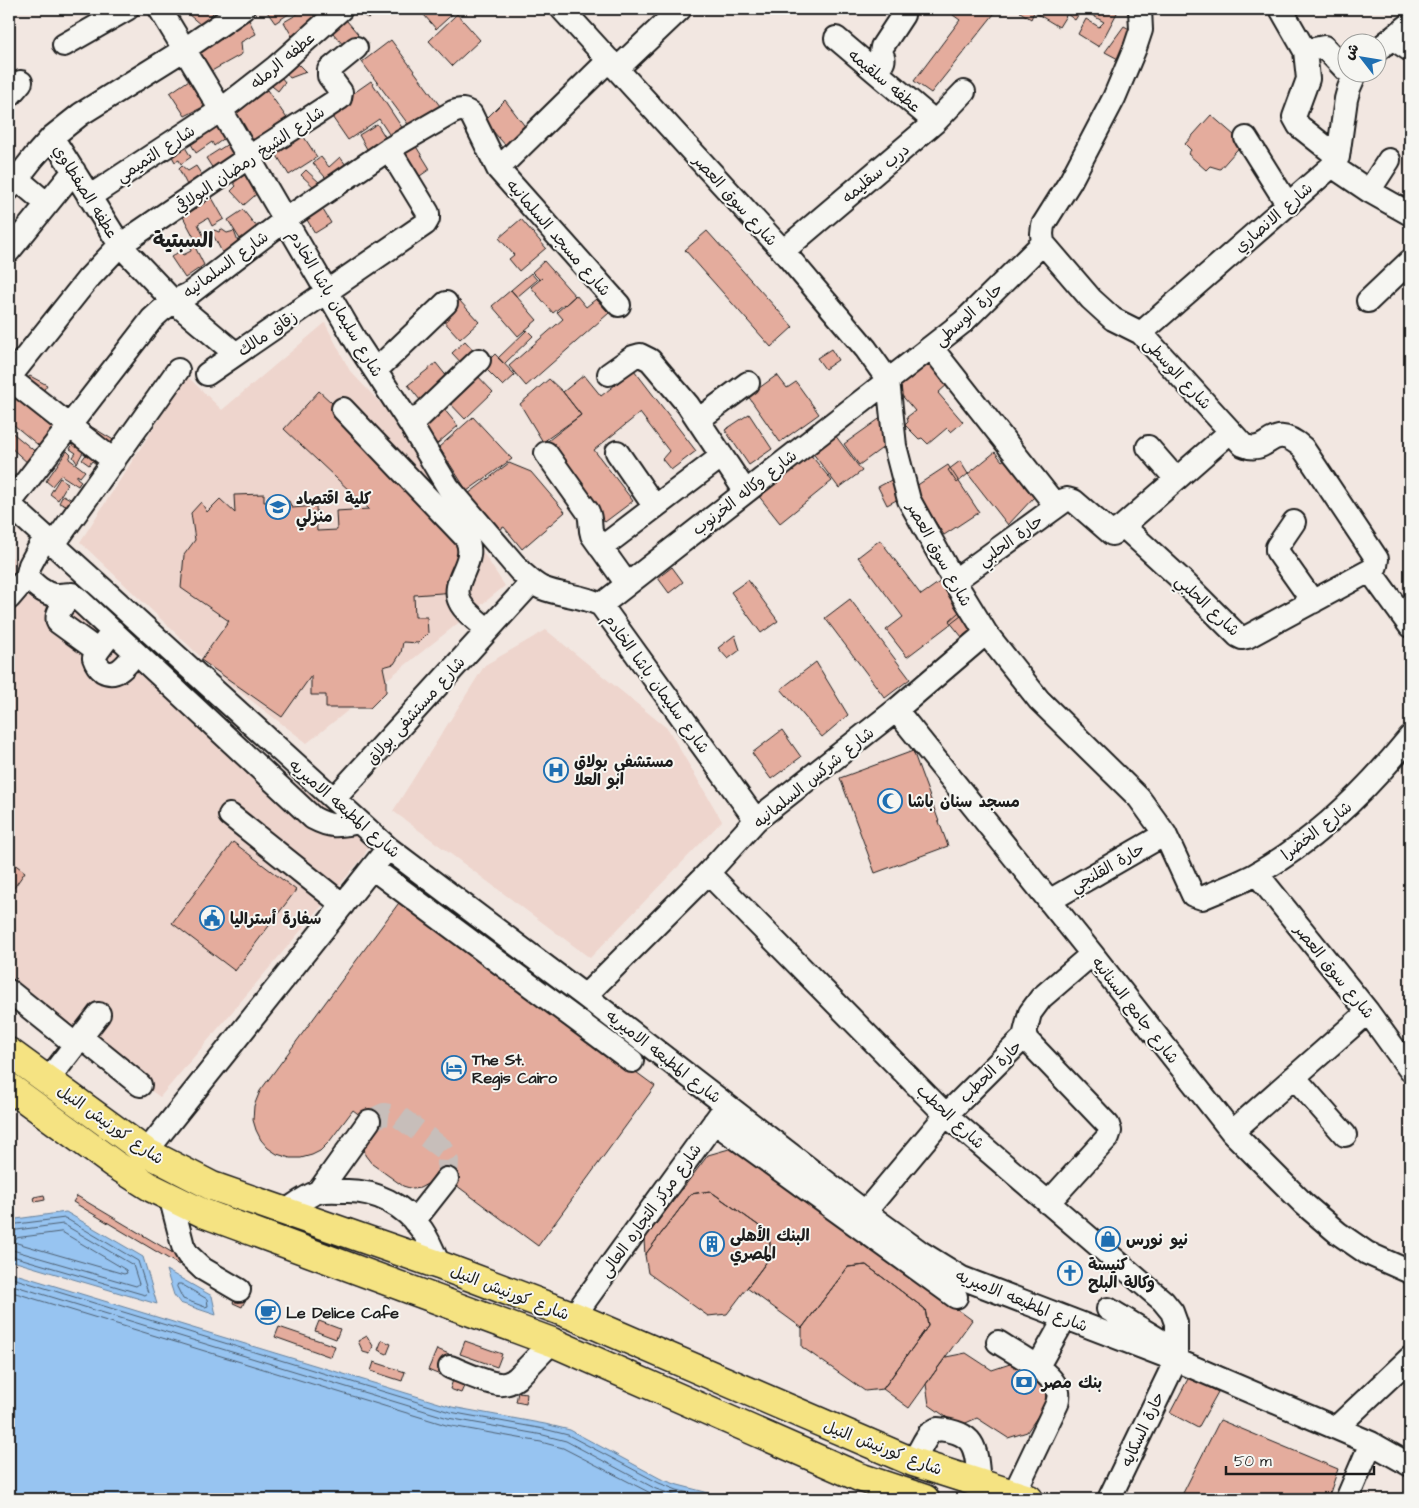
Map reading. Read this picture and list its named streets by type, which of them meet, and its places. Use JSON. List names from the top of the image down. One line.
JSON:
{"streets":{"highway":["شارع كورنيش النيل"],"street":["عطفه الرمله","عطفه سلقيمه","شارع التميمي","شارع الشيخ رمضان البولاقي","درب سقليمه","عطفه الصفطاوي","شارع سوق العصر","شارع الانصاري","شارع مسجد السلمانيه","شارع السلمانيه","شارع سليمان باشا الخادم","حارة الوسطى","زقاق مالك","شارع الوسطى","شارع وكاله الخرنوب","حارة الحلبي","شارع الحلبي","شارع مستشفى بولاق","شارع شركس السلمانيه","شارع المطبعه الاميريه","شارع الخضرا","حارة القلنجي","شارع جامع السنانيه","حارة الحطب","شارع الحطب","شارع مركز التجاره العالى","حارة السكايه"]},"crossings":[["عطفه الرمله","شارع التميمي"],["عطفه الرمله","شارع سليمان باشا الخادم"],["عطفه سلقيمه","درب سقليمه"],["شارع التميمي","عطفه الصفطاوي"],["شارع التميمي","شارع سليمان باشا الخادم"],["شارع الشيخ رمضان البولاقي","عطفه الصفطاوي"],["شارع الشيخ رمضان البولاقي","شارع سليمان باشا الخادم"],["درب سقليمه","شارع سوق العصر"],["عطفه الصفطاوي","شارع السلمانيه"],["عطفه الصفطاوي","زقاق مالك"],["شارع سوق العصر","حارة الوسطى"],["شارع سوق العصر","شارع وكاله الخرنوب"],["شارع سوق العصر","حارة الحلبي"],["شارع سوق العصر","شارع شركس السلمانيه"],["شارع سوق العصر","شارع الخضرا"],["شارع سوق العصر","حارة القلنجي"],["شارع الانصاري","شارع الوسطى"],["شارع مسجد السلمانيه","شارع السلمانيه"],["شارع السلمانيه","شارع سليمان باشا الخادم"],["شارع السلمانيه","زقاق مالك"],["شارع السلمانيه","شارع المطبعه الاميريه"],["شارع سليمان باشا الخادم","زقاق مالك"],["شارع سليمان باشا الخادم","شارع وكاله الخرنوب"],["شارع سليمان باشا الخادم","شارع شركس السلمانيه"],["حارة الوسطى","شارع الوسطى"],["حارة الوسطى","شارع وكاله الخرنوب"],["شارع الوسطى","شارع الحلبي"],["شارع مستشفى بولاق","شارع المطبعه الاميريه"],["شارع شركس السلمانيه","شارع المطبعه الاميريه"],["شارع شركس السلمانيه","شارع جامع السنانيه"],["شارع شركس السلمانيه","شارع الحطب"],["شارع المطبعه الاميريه","حارة الحطب"],["شارع المطبعه الاميريه","شارع الحطب"],["شارع المطبعه الاميريه","شارع مركز التجاره العالى"],["شارع المطبعه الاميريه","حارة السكايه"],["حارة القلنجي","شارع جامع السنانيه"],["شارع جامع السنانيه","حارة الحطب"],["حارة الحطب","شارع الحطب"],["شارع الحطب","حارة السكايه"],["شارع كورنيش النيل","شارع مركز التجاره العالى"]],"districts":["السبتية"],"places":{"school or university":["كلية اقتصاد منزلي"],"hospital":["مستشفي بولاق ابو العلا"],"mosque":["مسجد سنان باشا"],"public building":["سفارة أستراليا"],"hotel":["The St. Regis Cairo"],"shop":["نيو نورس"],"building":["البنك الأهلى المصري"],"church":["كنيسة وكالة البلح"],"cafe":["Le Delice Cafe"],"bank":["بنك مصر"]},"scale_bar":"50 m","north":"top left"}
